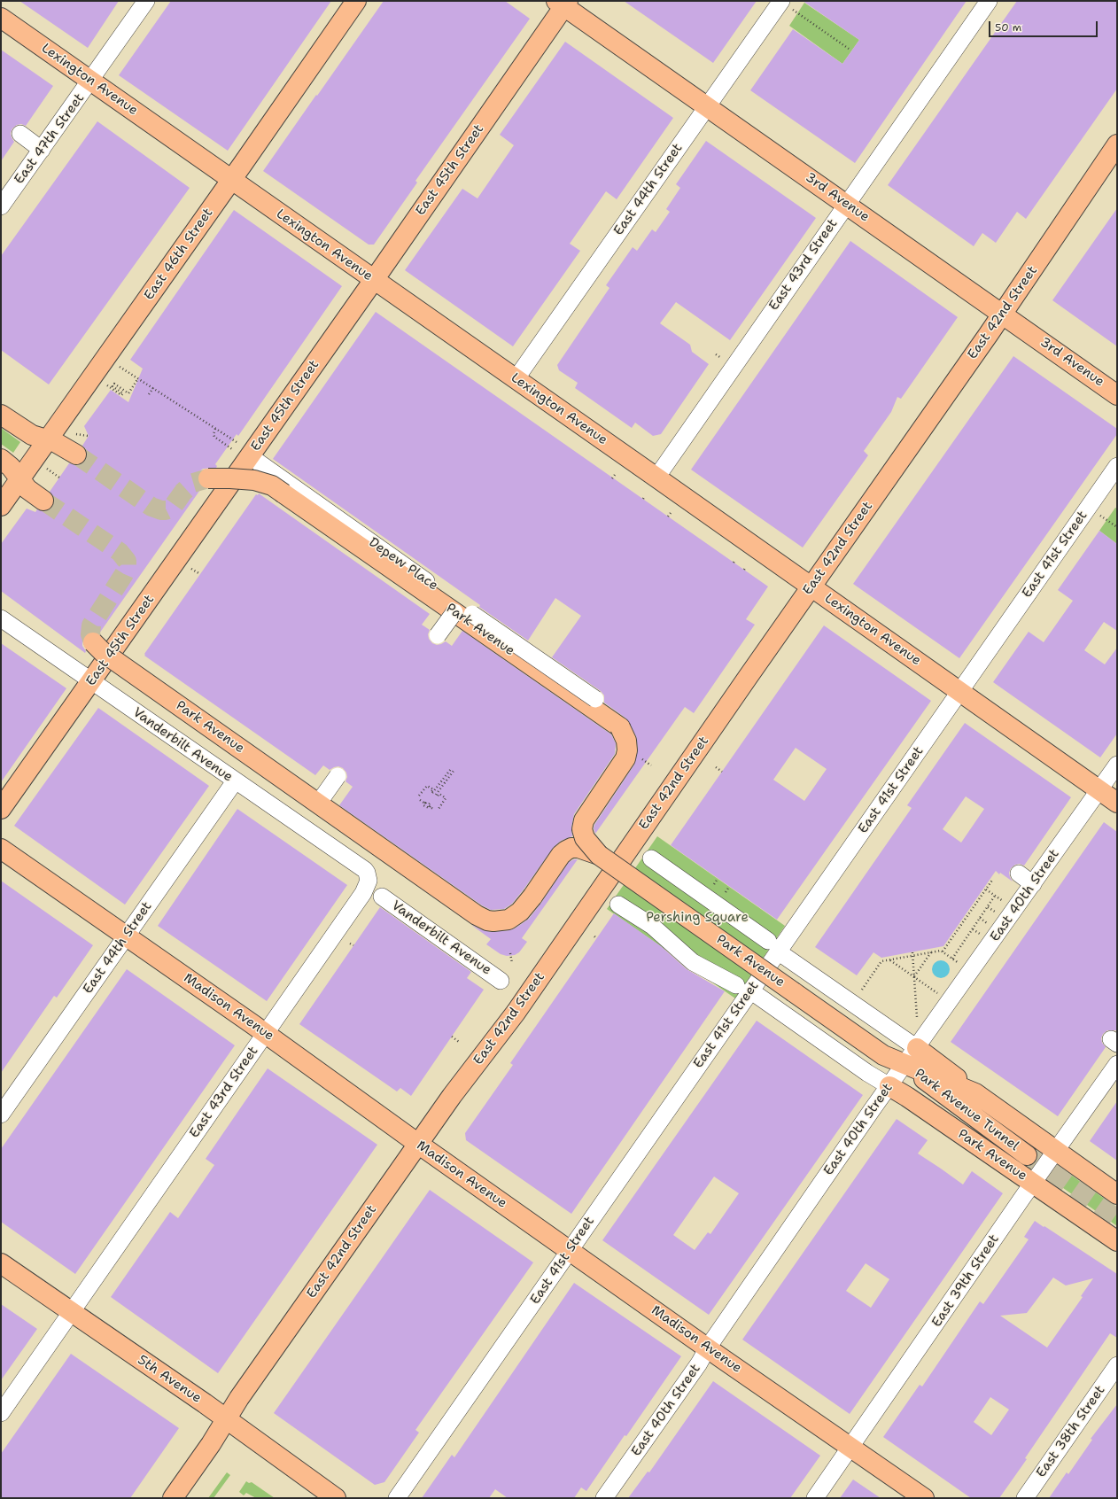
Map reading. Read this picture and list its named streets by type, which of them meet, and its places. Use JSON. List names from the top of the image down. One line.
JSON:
{"streets":{"main road":["Lexington Avenue","East 45th Street","3rd Avenue","East 46th Street","East 42nd Street","Park Avenue","Madison Avenue","Park Avenue Tunnel","5th Avenue"],"street":["East 47th Street","East 44th Street","East 43rd Street","East 41st Street","Depew Place","Vanderbilt Avenue","East 40th Street","East 39th Street","East 38th Street"]},"crossings":[["Lexington Avenue","East 47th Street"],["Lexington Avenue","East 45th Street"],["Lexington Avenue","East 44th Street"],["Lexington Avenue","East 46th Street"],["Lexington Avenue","East 43rd Street"],["Lexington Avenue","East 42nd Street"],["Lexington Avenue","East 41st Street"],["Lexington Avenue","East 40th Street"],["East 45th Street","3rd Avenue"],["East 45th Street","Depew Place"],["East 45th Street","Vanderbilt Avenue"],["East 44th Street","3rd Avenue"],["East 44th Street","Vanderbilt Avenue"],["East 44th Street","Madison Avenue"],["3rd Avenue","East 43rd Street"],["3rd Avenue","East 42nd Street"],["East 43rd Street","Vanderbilt Avenue"],["East 43rd Street","Madison Avenue"],["East 43rd Street","5th Avenue"],["East 42nd Street","Madison Avenue"],["East 42nd Street","5th Avenue"],["East 41st Street","Park Avenue"],["East 41st Street","Madison Avenue"],["Depew Place","Park Avenue"],["Park Avenue","East 40th Street"],["Park Avenue","Park Avenue Tunnel"],["Park Avenue","East 39th Street"],["East 40th Street","Madison Avenue"],["East 40th Street","Park Avenue Tunnel"],["Madison Avenue","East 39th Street"]],"parks":["Pershing Square"],"scale_bar":"50 m"}
